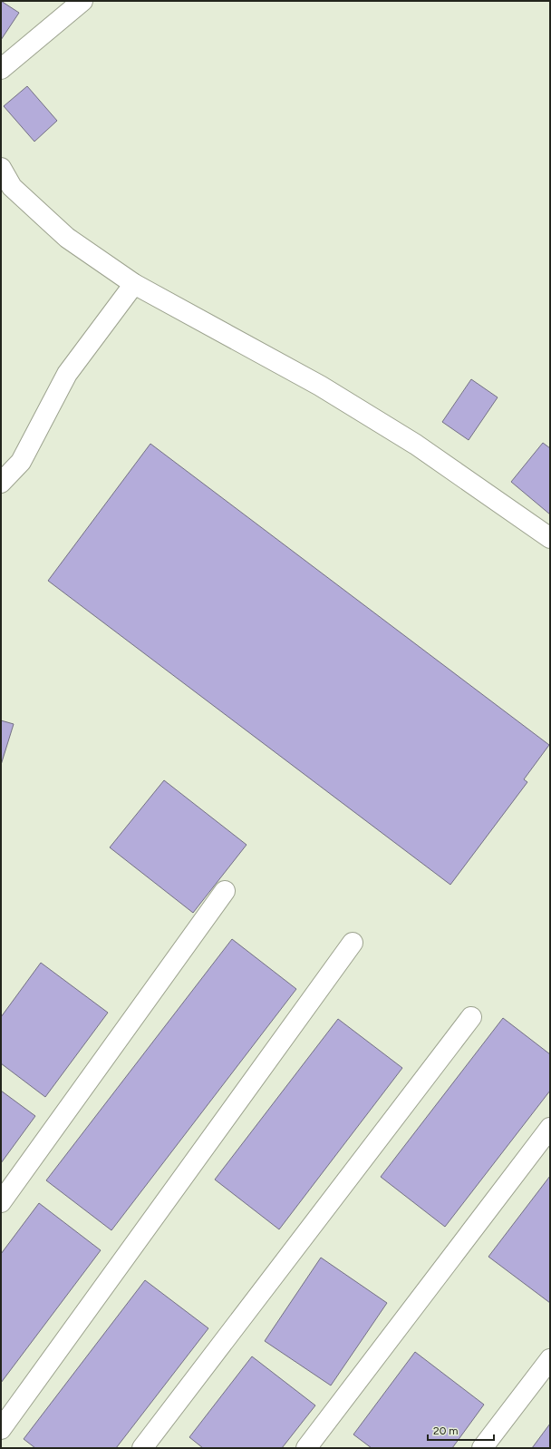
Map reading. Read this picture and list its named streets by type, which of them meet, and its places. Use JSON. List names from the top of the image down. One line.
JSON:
{"scale_bar":"20 m"}
